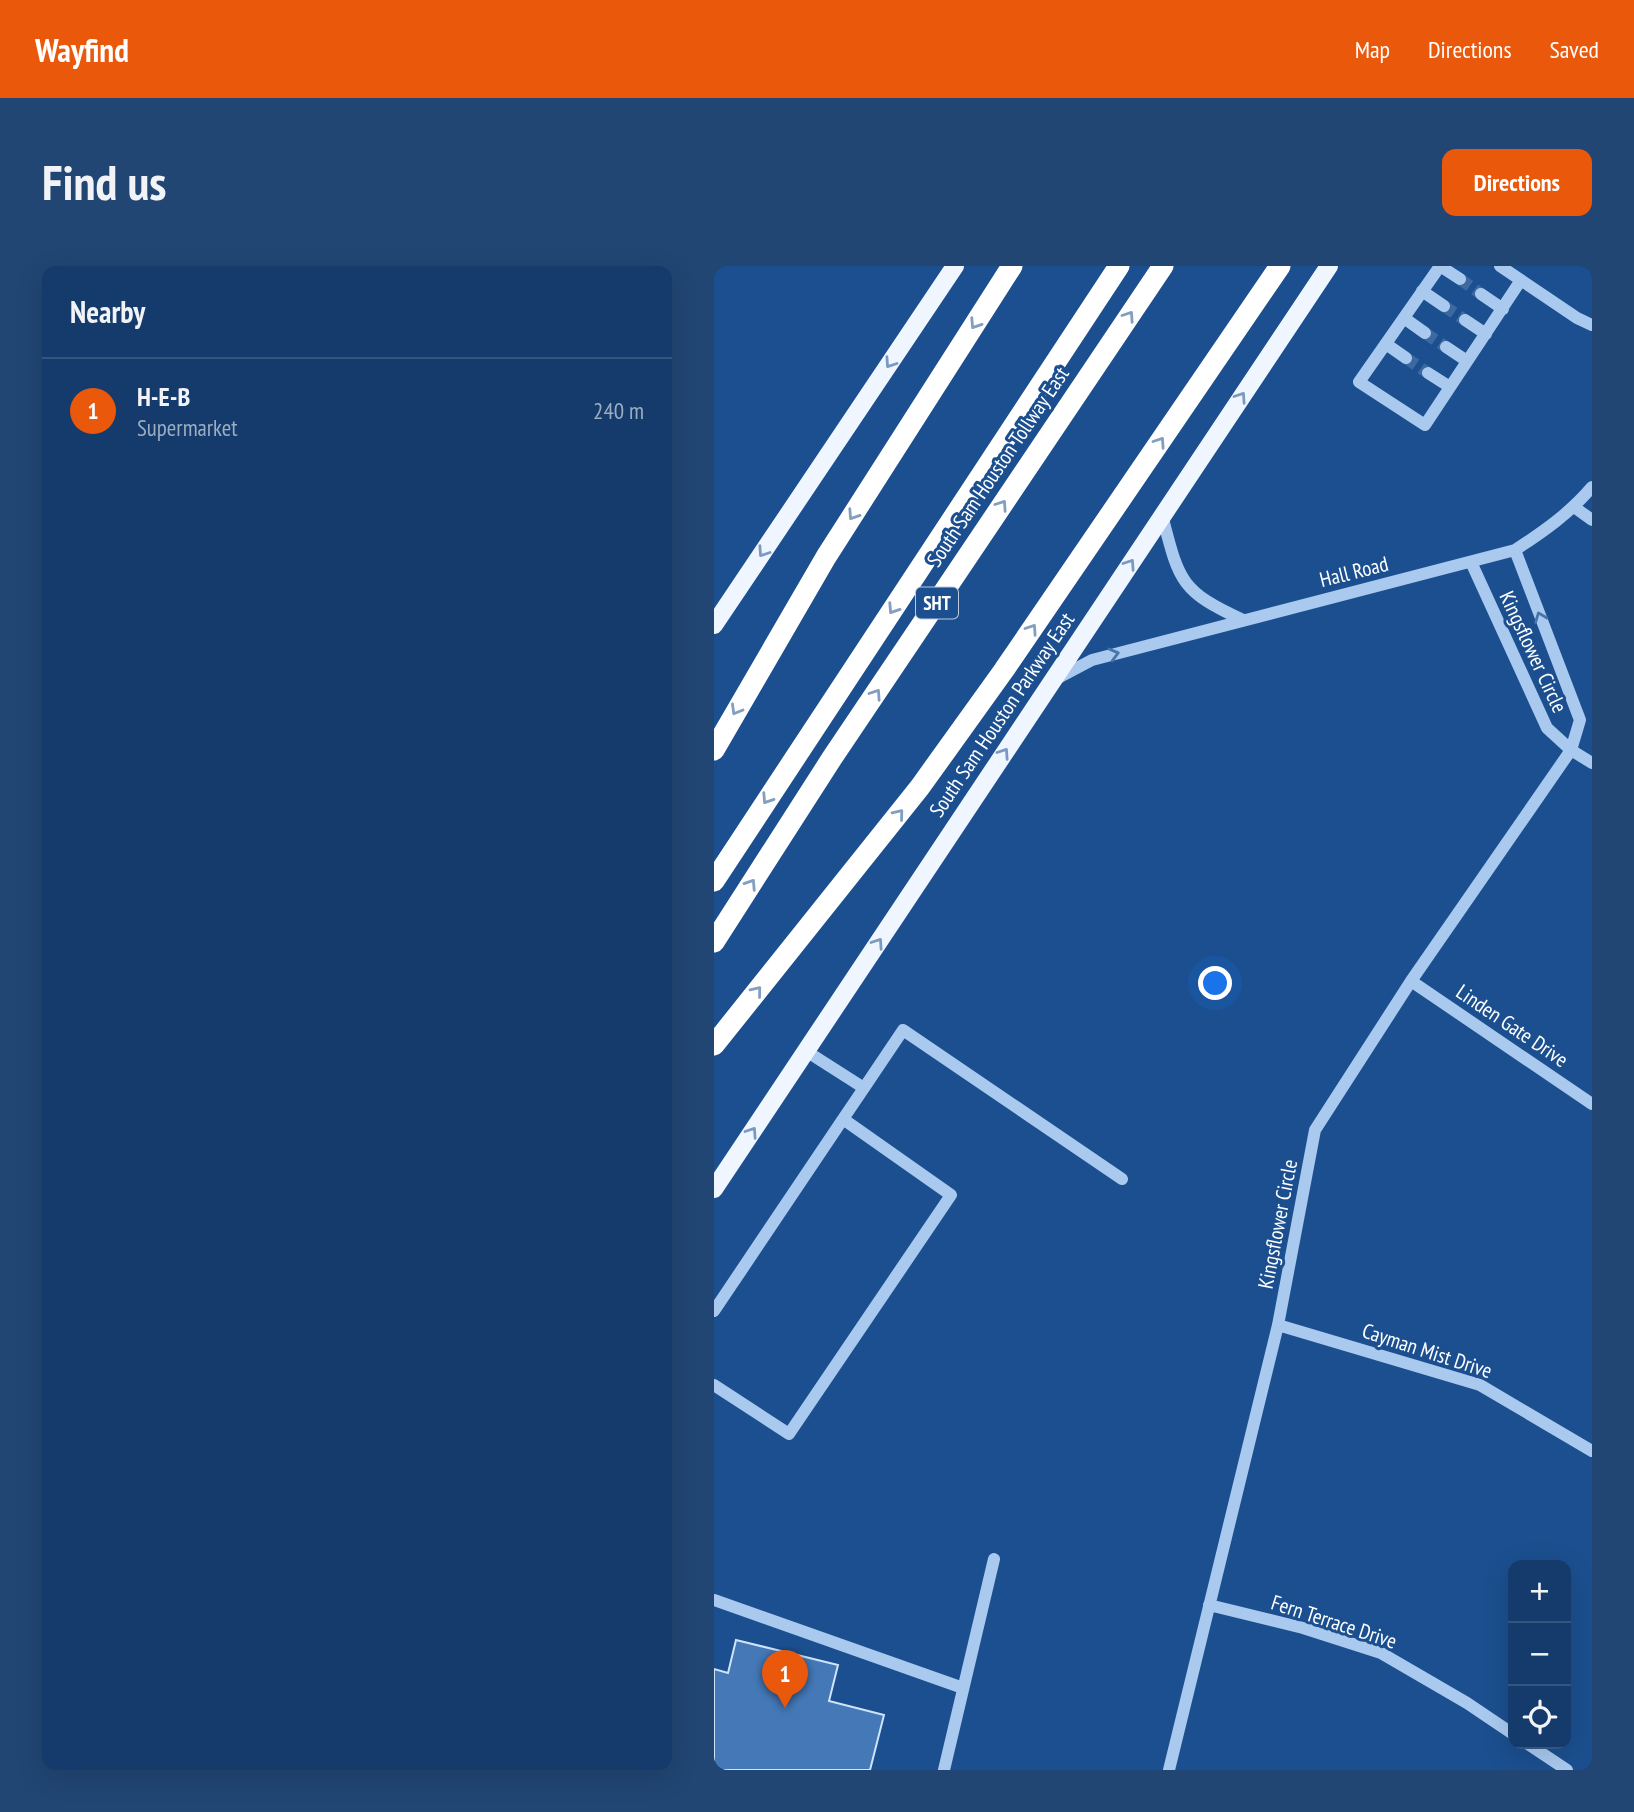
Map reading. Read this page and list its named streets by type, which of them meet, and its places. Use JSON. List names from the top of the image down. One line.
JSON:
{"streets":{"highway":["South Sam Houston Tollway East","SHT"],"main road":["South Sam Houston Parkway East"],"street":["Hall Road","Kingsflower Circle","Linden Gate Drive","Cayman Mist Drive","Fern Terrace Drive"]},"crossings":[["Hall Road","Kingsflower Circle"],["Hall Road","South Sam Houston Parkway East"],["Kingsflower Circle","Linden Gate Drive"],["Kingsflower Circle","Cayman Mist Drive"],["Kingsflower Circle","Fern Terrace Drive"]],"one_way":["South Sam Houston Parkway East"],"page":{"header":"Wayfind","nav":["Map","Directions","Saved"],"buttons":"Directions","title":"Find us","heading":"Nearby","list":[{"mark":"1","name":"H-E-B","note":"Supermarket","value":"240 m"}],"map_buttons":["+","−"],"pins":"1"}}
